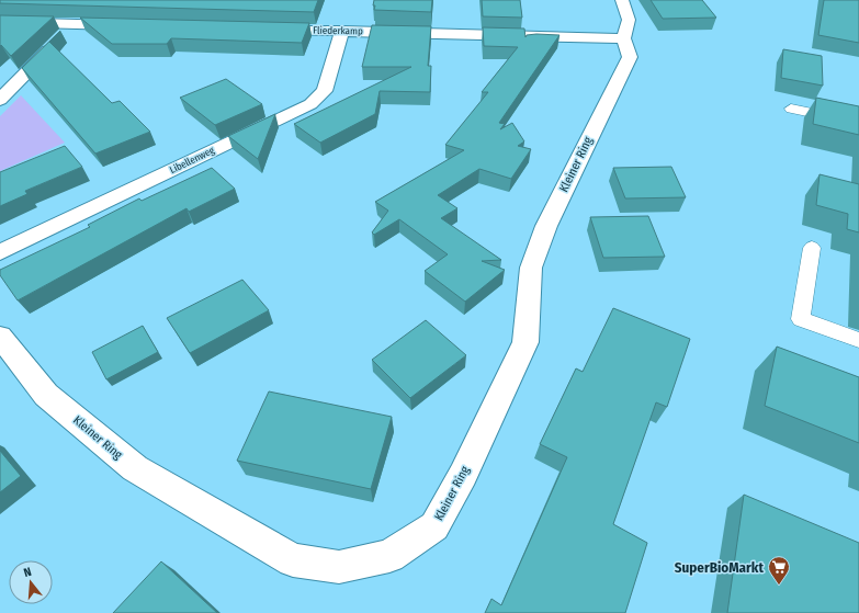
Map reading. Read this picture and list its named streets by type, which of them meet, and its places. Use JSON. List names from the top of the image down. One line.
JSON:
{"streets":{"street":["Fliederkamp","Libellenweg","Kleiner Ring"]},"crossings":[["Fliederkamp","Libellenweg"],["Fliederkamp","Kleiner Ring"]],"places":{"supermarket":["SuperBioMarkt"]},"north":"top"}
